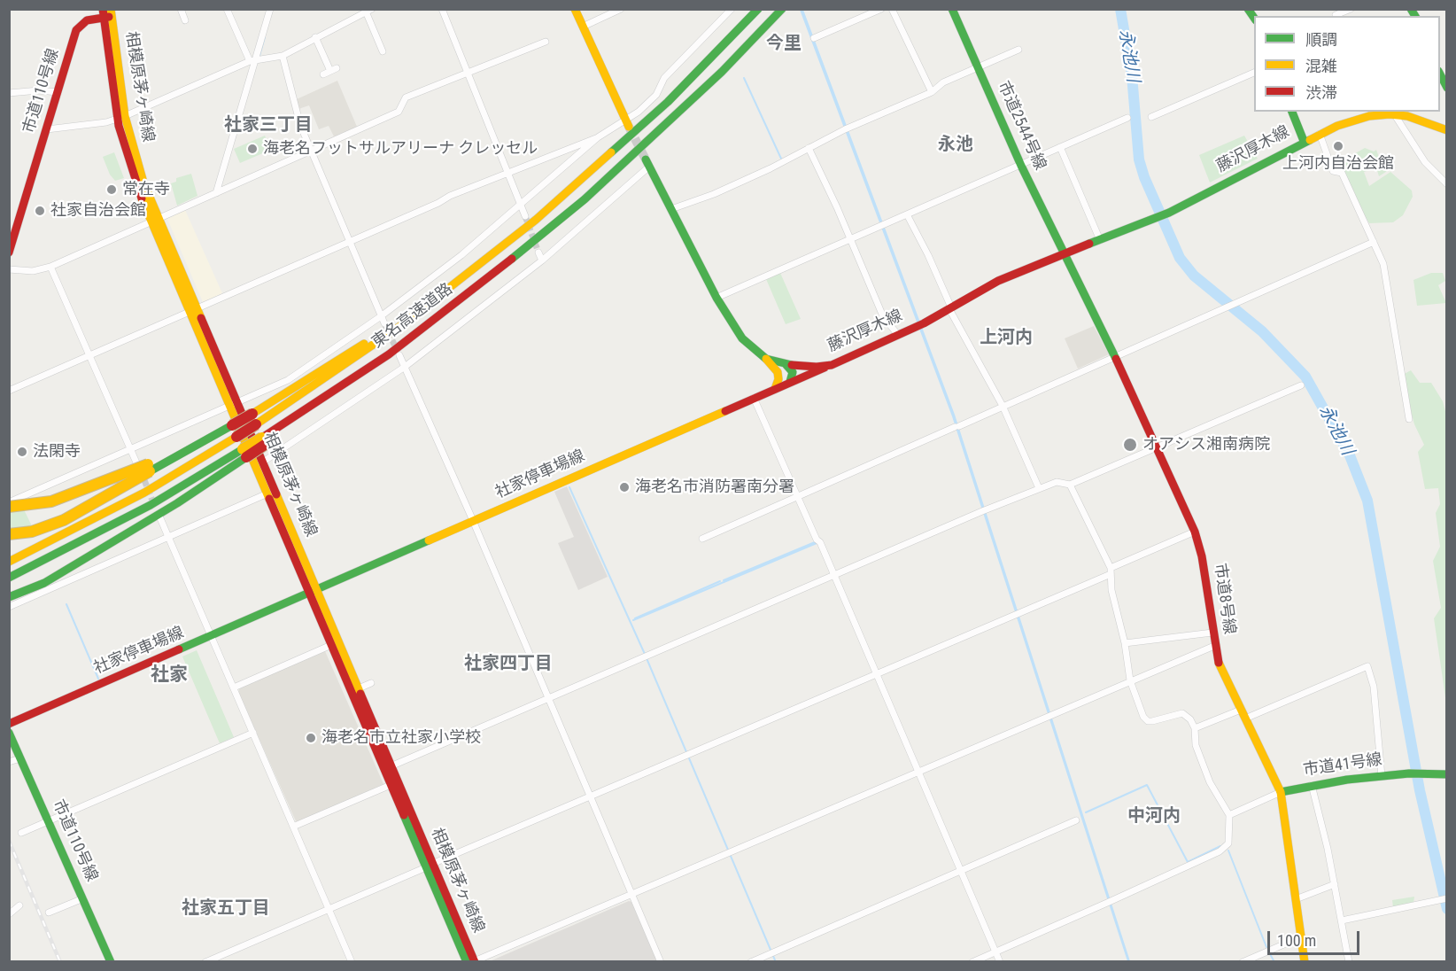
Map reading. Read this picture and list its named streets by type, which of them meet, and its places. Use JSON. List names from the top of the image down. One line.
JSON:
{"streets":{"main road":["相模原茅ヶ崎線","市道110号線","市道2544号線","藤沢厚木線","東名高速道路","社家停車場線","市道8号線","市道41号線"]},"crossings":[["相模原茅ヶ崎線","市道110号線"],["相模原茅ヶ崎線","社家停車場線"],["市道2544号線","藤沢厚木線"],["市道2544号線","市道8号線"],["藤沢厚木線","社家停車場線"],["藤沢厚木線","市道8号線"],["市道8号線","市道41号線"]],"districts":["今里","社家三丁目","永池","上河内","社家四丁目","社家","中河内","社家五丁目"],"water":["永池川"],"places":["上河内自治会館","海老名フットサルアリーナ クレッセル","常在寺","社家自治会館","オアシス湘南病院","法閑寺","海老名市消防署南分署","海老名市立社家小学校"],"legend":["順調","混雑","渋滞"],"scale_bar":"100 m"}
